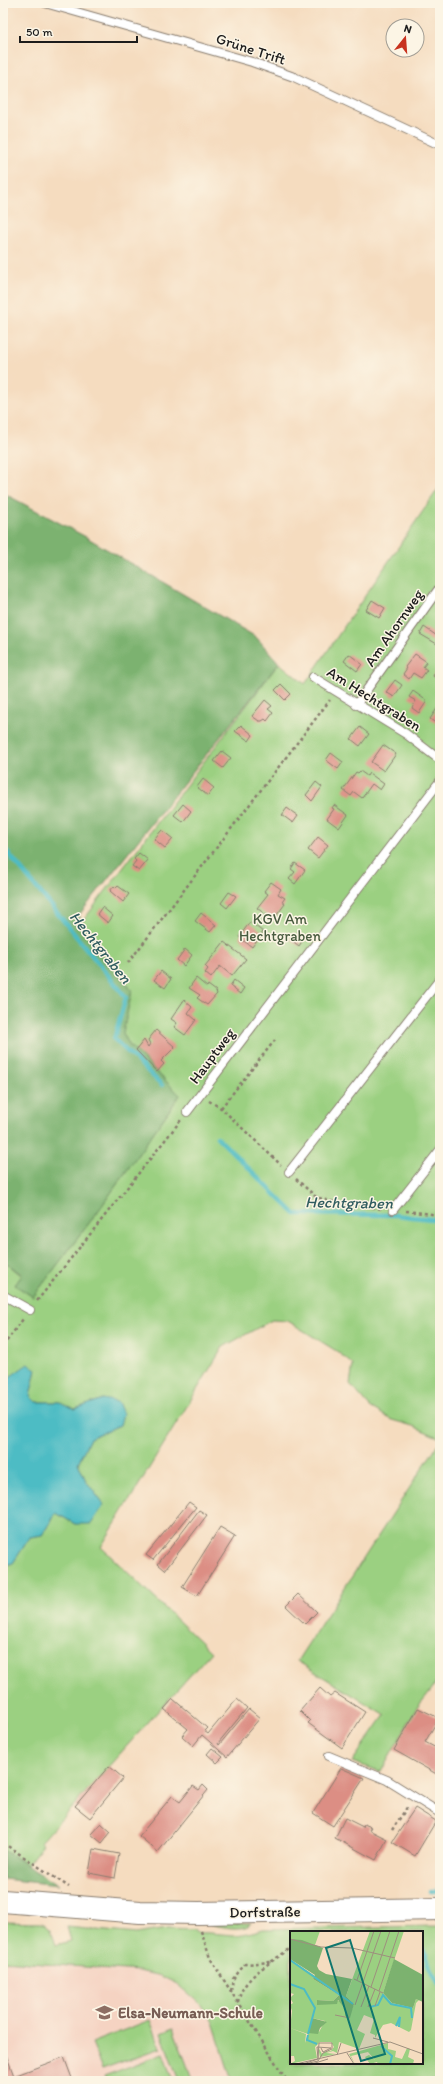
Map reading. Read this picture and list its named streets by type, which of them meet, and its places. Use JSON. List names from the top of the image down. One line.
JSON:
{"streets":{"main road":["Dorfstraße"],"lane":["Grüne Trift","Am Ahornweg","Am Hechtgraben","Hauptweg"]},"crossings":[["Am Ahornweg","Am Hechtgraben"]],"water":["Hechtgraben"],"parks":["KGV Am Hechtgraben"],"places":{"school or university":["Elsa-Neumann-Schule"]},"scale_bar":"50 m","north":"top"}
